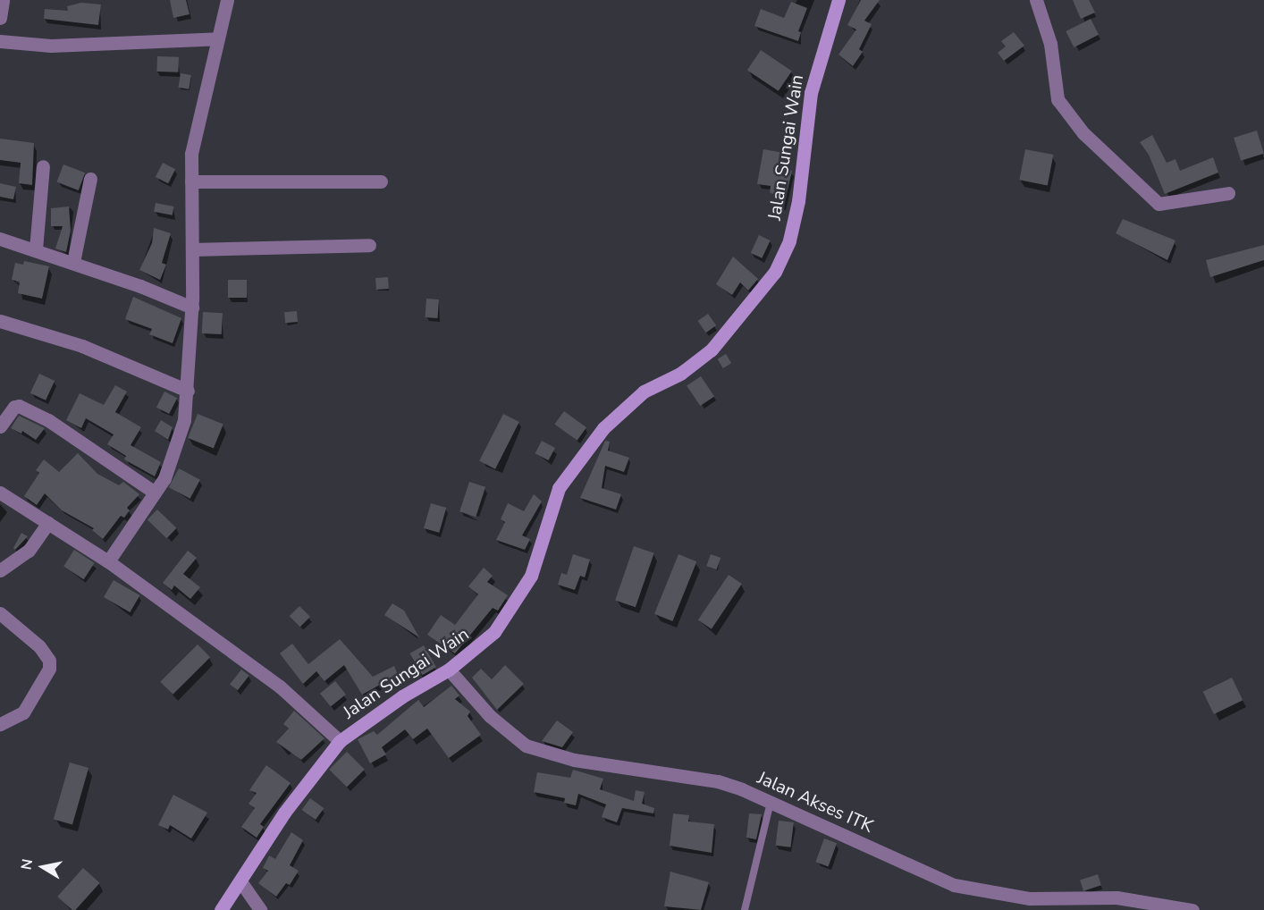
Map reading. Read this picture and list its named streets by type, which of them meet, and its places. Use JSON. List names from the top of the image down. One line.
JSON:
{"streets":{"street":["Jalan Sungai Wain","Jalan Akses ITK"]},"crossings":[["Jalan Sungai Wain","Jalan Akses ITK"]],"north":"left"}
